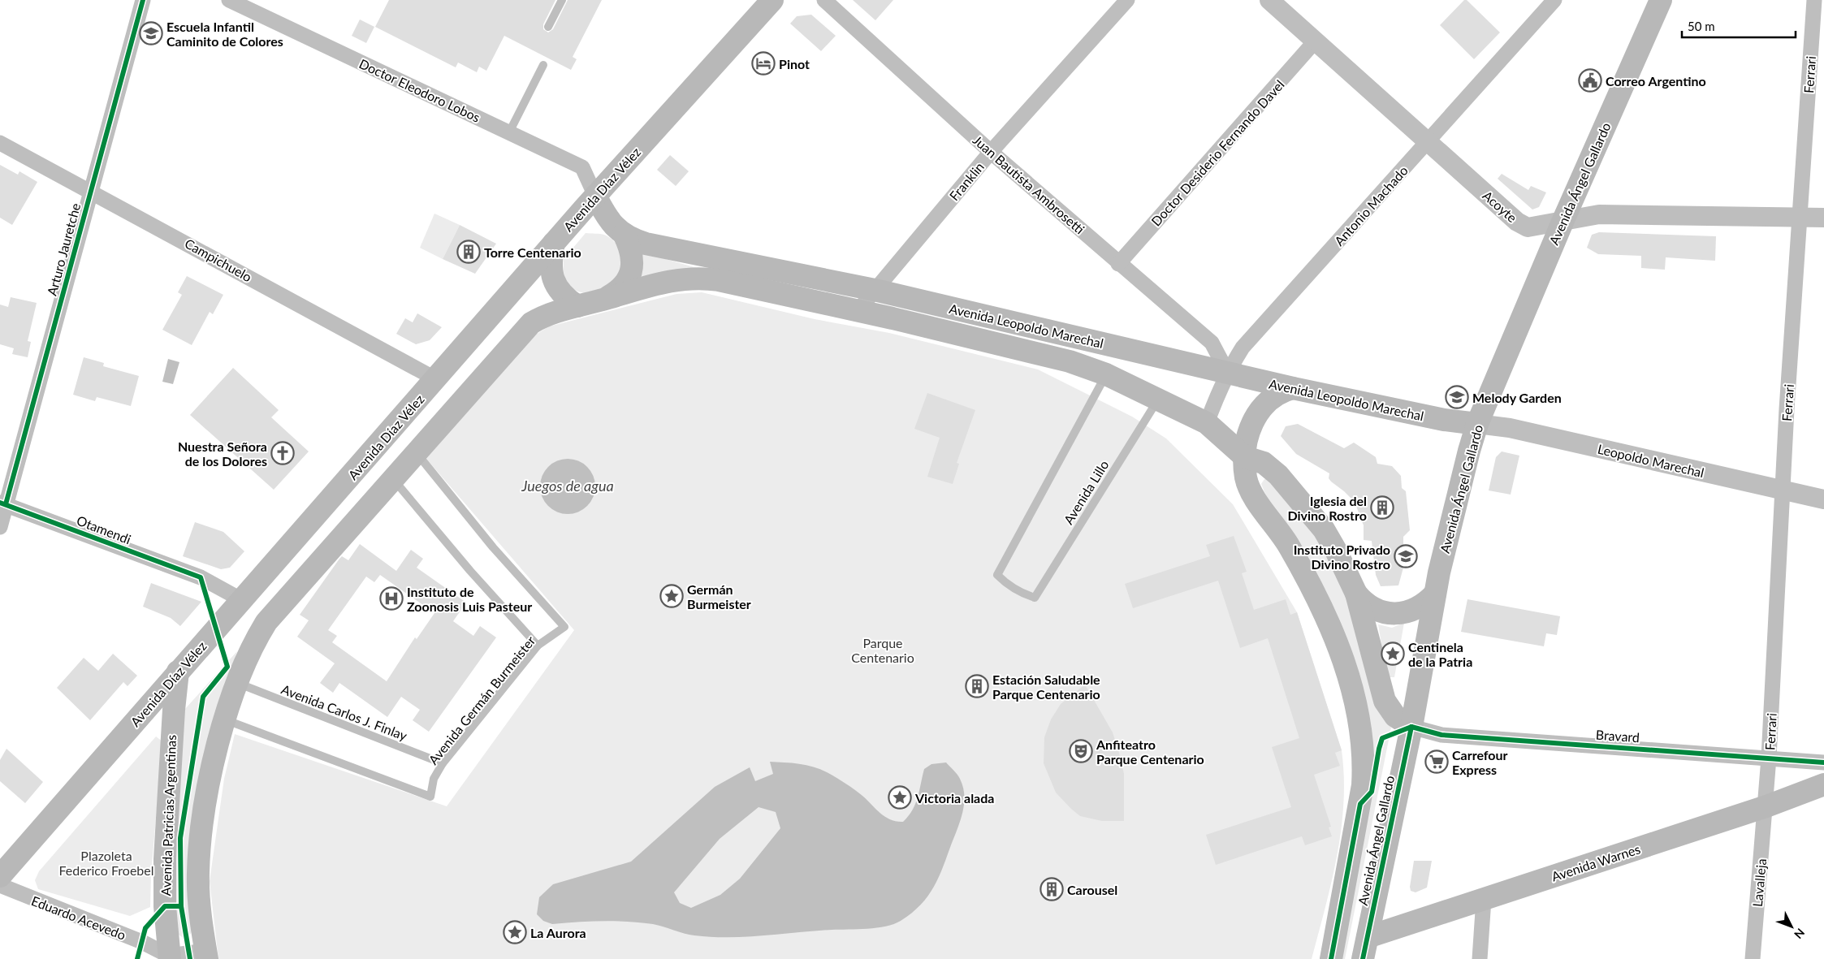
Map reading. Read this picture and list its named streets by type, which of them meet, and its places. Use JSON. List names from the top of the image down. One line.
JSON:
{"streets":{"main road":["Avenida Ángel Gallardo","Avenida Díaz Vélez","Avenida Leopoldo Marechal","Avenida Patricias Argentinas","Avenida Warnes"],"street":["Ferrari","Doctor Eleodoro Lobos","Doctor Desiderio Fernando Davel","Franklin","Juan Bautista Ambrosetti","Antonio Machado","Acoyte","Arturo Jauretche","Campichuelo","Leopoldo Marechal","Otamendi","Bravard","Lavalleja","Eduardo Acevedo"],"lane":["Avenida Lillo","Avenida Germán Burmeister","Avenida Carlos J. Finlay"]},"crossings":[["Ferrari","Acoyte"],["Ferrari","Leopoldo Marechal"],["Ferrari","Bravard"],["Ferrari","Avenida Warnes"],["Ferrari","Lavalleja"],["Doctor Eleodoro Lobos","Avenida Díaz Vélez"],["Doctor Eleodoro Lobos","Avenida Leopoldo Marechal"],["Doctor Desiderio Fernando Davel","Juan Bautista Ambrosetti"],["Doctor Desiderio Fernando Davel","Acoyte"],["Franklin","Juan Bautista Ambrosetti"],["Franklin","Avenida Leopoldo Marechal"],["Avenida Ángel Gallardo","Acoyte"],["Avenida Ángel Gallardo","Avenida Leopoldo Marechal"],["Avenida Ángel Gallardo","Leopoldo Marechal"],["Avenida Ángel Gallardo","Bravard"],["Avenida Ángel Gallardo","Avenida Warnes"],["Juan Bautista Ambrosetti","Antonio Machado"],["Juan Bautista Ambrosetti","Avenida Leopoldo Marechal"],["Avenida Díaz Vélez","Campichuelo"],["Avenida Díaz Vélez","Avenida Leopoldo Marechal"],["Avenida Díaz Vélez","Otamendi"],["Avenida Díaz Vélez","Avenida Patricias Argentinas"],["Antonio Machado","Acoyte"],["Antonio Machado","Avenida Leopoldo Marechal"],["Arturo Jauretche","Campichuelo"],["Arturo Jauretche","Otamendi"],["Avenida Leopoldo Marechal","Leopoldo Marechal"],["Avenida Leopoldo Marechal","Avenida Lillo"],["Avenida Germán Burmeister","Avenida Carlos J. Finlay"],["Avenida Patricias Argentinas","Eduardo Acevedo"],["Avenida Warnes","Lavalleja"]],"water":["Juegos de agua"],"parks":["Parque Centenario","Plazoleta Federico Froebel"],"places":{"school or university":["Escuela Infantil Caminito de Colores","Melody Garden","Instituto Privado Divino Rostro"],"hotel":["Pinot"],"public building":["Correo Argentino"],"building":["Torre Centenario","Iglesia del Divino Rostro","Estación Saludable Parque Centenario","Carousel"],"church":["Nuestra Señora de los Dolores"],"place":["Germán Burmeister","Centinela de la Patria","Victoria alada","La Aurora"],"hospital":["Instituto de Zoonosis Luis Pasteur"],"theatre":["Anfiteatro Parque Centenario"],"supermarket":["Carrefour Express"]},"scale_bar":"50 m","north":"bottom right"}
